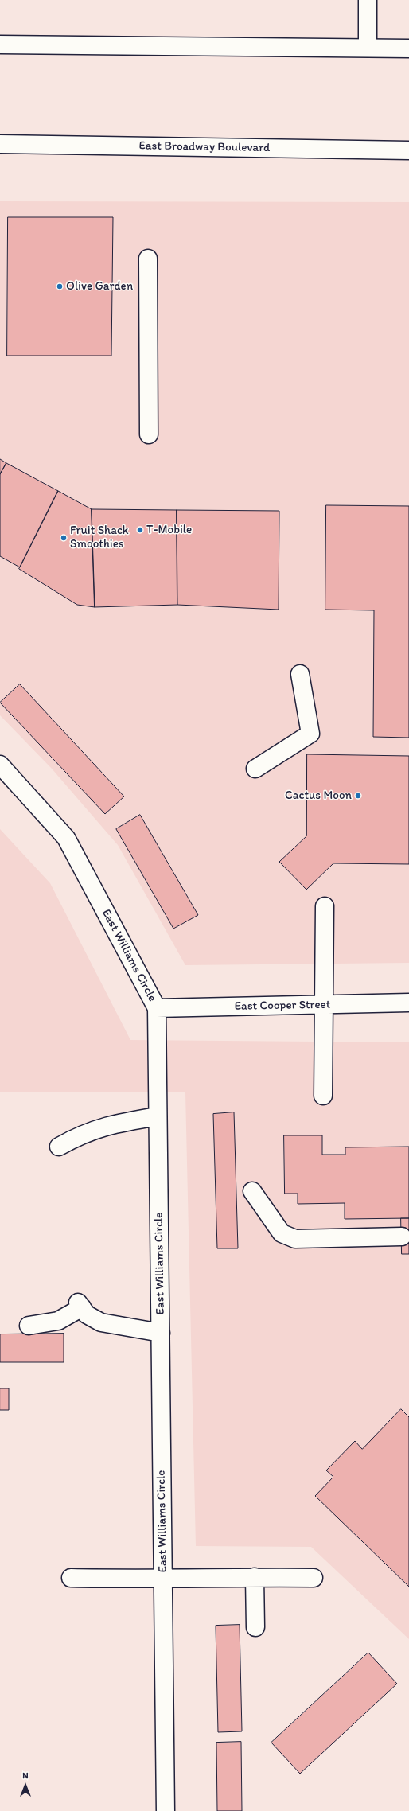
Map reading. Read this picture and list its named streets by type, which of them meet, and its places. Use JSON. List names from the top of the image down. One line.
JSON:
{"streets":{"street":["East Broadway Boulevard","East Williams Circle","East Cooper Street"]},"crossings":[["East Williams Circle","East Cooper Street"]],"places":["Olive Garden","T-Mobile","Fruit Shack Smoothies","Cactus Moon"],"north":"top"}
